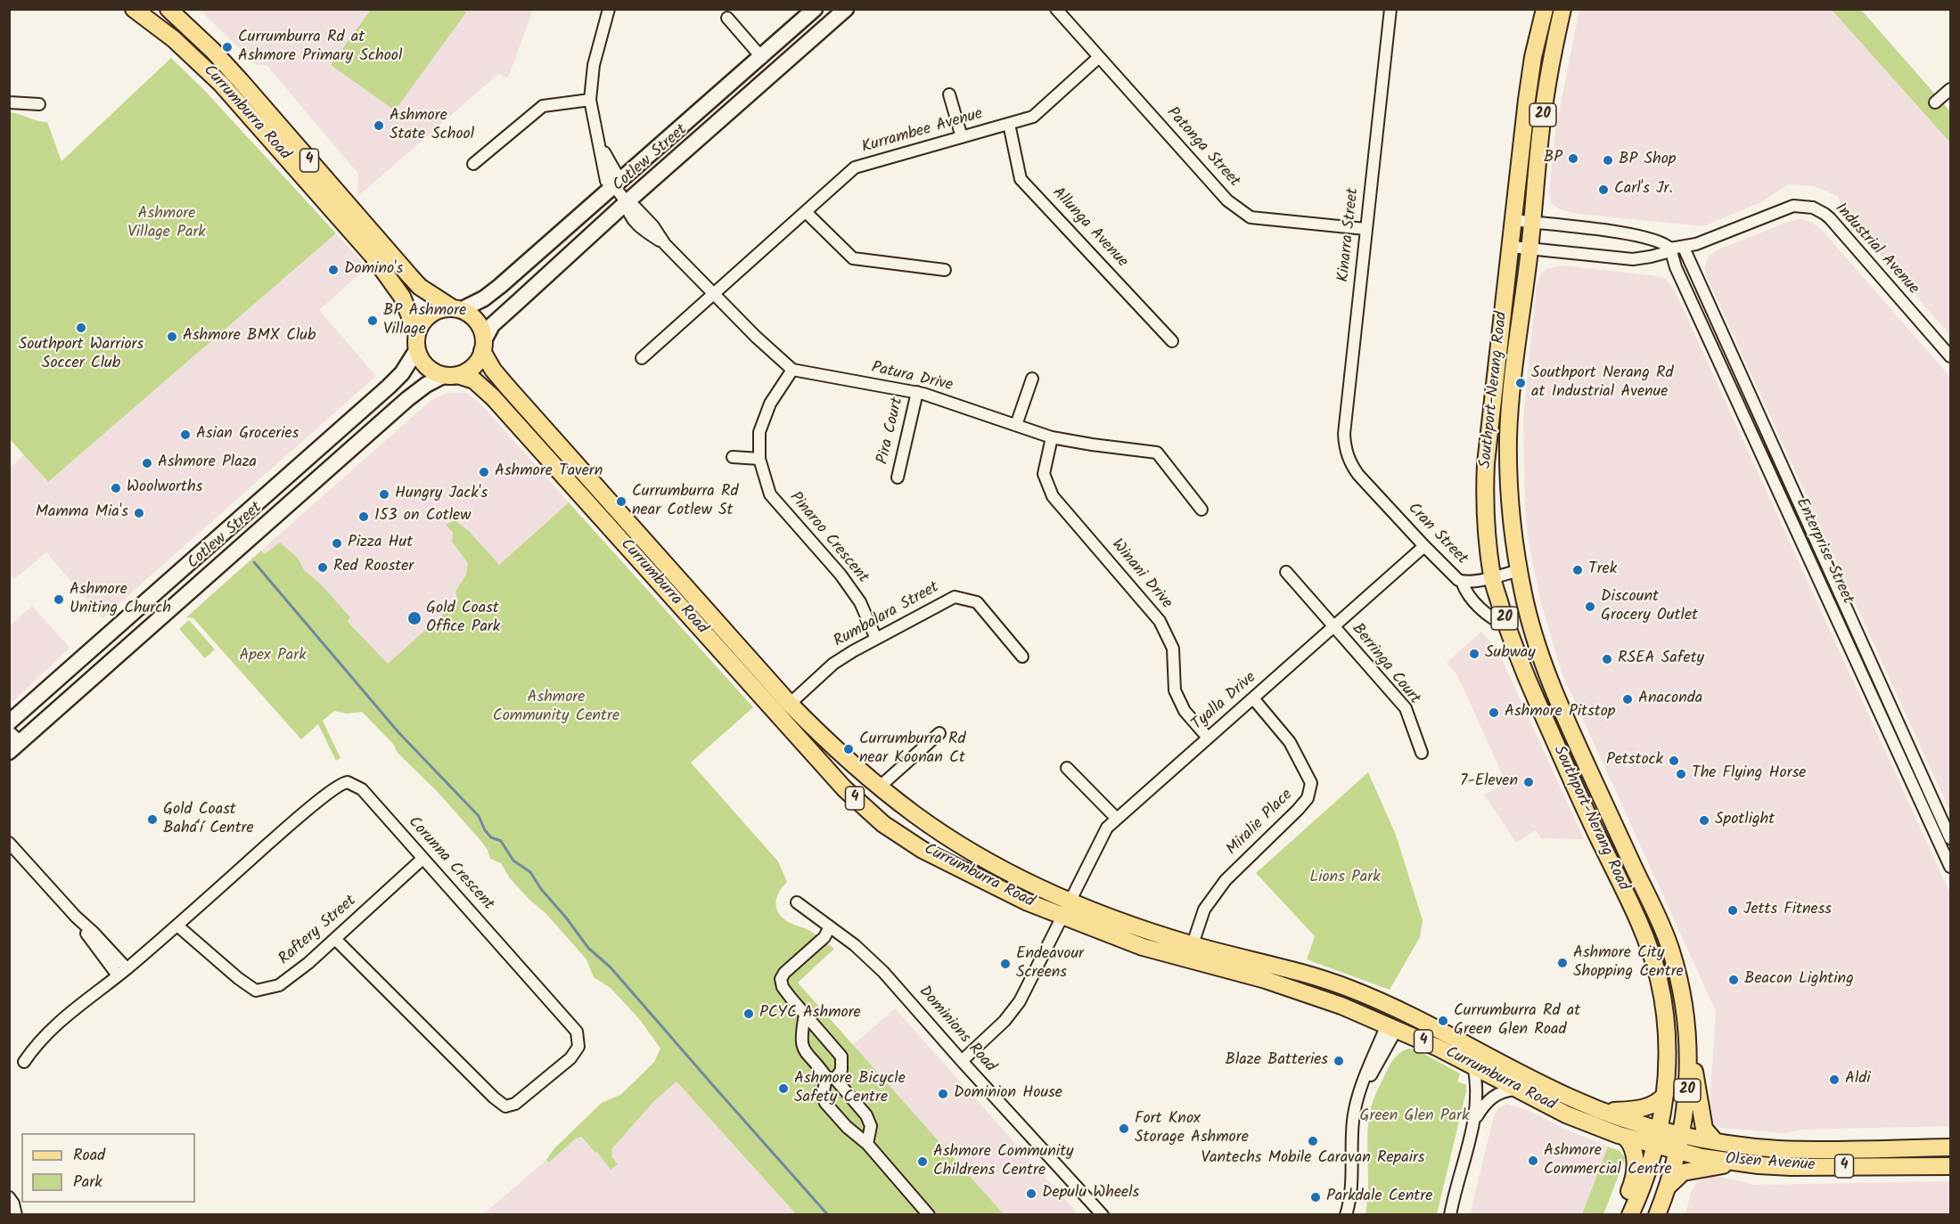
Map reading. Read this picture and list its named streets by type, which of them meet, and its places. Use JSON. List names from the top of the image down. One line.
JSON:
{"streets":{"main road":["Currumburra Road","20","Cotlew Street","4","Southport-Nerang Road","Olsen Avenue"],"street":["Kurrambee Avenue","Patonga Street","Allunga Avenue","Kinarra Street","Industrial Avenue","Patura Drive","Pira Court","Cran Street","Pinaroo Crescent","Enterprise Street","Winani Drive","Rumbalara Street","Berringa Court","Tyalla Drive","Miralie Place","Corunna Crescent","Raftery Street","Dominions Road"]},"crossings":[["Currumburra Road","Cotlew Street"],["Currumburra Road","4"],["Currumburra Road","Southport-Nerang Road"],["Currumburra Road","Rumbalara Street"],["Currumburra Road","Tyalla Drive"],["Currumburra Road","Miralie Place"],["Currumburra Road","Olsen Avenue"],["Kurrambee Avenue","Patonga Street"],["Kurrambee Avenue","Allunga Avenue"],["Patonga Street","Kinarra Street"],["Cotlew Street","4"],["Kinarra Street","Cran Street"],["Industrial Avenue","Southport-Nerang Road"],["Industrial Avenue","Enterprise Street"],["Patura Drive","Pira Court"],["Patura Drive","Pinaroo Crescent"],["Patura Drive","Winani Drive"],["Southport-Nerang Road","Cran Street"],["Southport-Nerang Road","Olsen Avenue"],["Cran Street","Tyalla Drive"],["Pinaroo Crescent","Rumbalara Street"],["Winani Drive","Tyalla Drive"],["Berringa Court","Tyalla Drive"],["Tyalla Drive","Miralie Place"],["Tyalla Drive","Dominions Road"],["Corunna Crescent","Raftery Street"]],"parks":["Ashmore Village Park","Apex Park","Ashmore Community Centre","Lions Park","Green Glen Park"],"places":["Currumburra Rd at Ashmore Primary School","Ashmore State School","BP","BP Shop","Carl's Jr.","Domino's","BP Ashmore Village","Southport Warriors Soccer Club","Ashmore BMX Club","Southport Nerang Rd at Industrial Avenue","Asian Groceries","Ashmore Plaza","Ashmore Tavern","Woolworths","Hungry Jack's","Currumburra Rd near Cotlew St","Mamma Mia's","153 on Cotlew","Pizza Hut","Red Rooster","Trek","Ashmore Uniting Church","Discount Grocery Outlet","Gold Coast Office Park","Subway","RSEA Safety","Anaconda","Ashmore Pitstop","Currumburra Rd near Koonan Ct","Petstock","The Flying Horse","7-Eleven","Gold Coast Bahá'í Centre","Spotlight","Jetts Fitness","Ashmore City Shopping Centre","Endeavour Screens","Beacon Lighting","PCYC Ashmore","Currumburra Rd at Green Glen Road","Blaze Batteries","Aldi","Ashmore Bicycle Safety Centre","Dominion House","Fort Knox Storage Ashmore","Vantechs Mobile Caravan Repairs","Ashmore Commercial Centre","Ashmore Community Childrens Centre","Depulu Wheels","Parkdale Centre"],"legend":["Road","Park"]}
